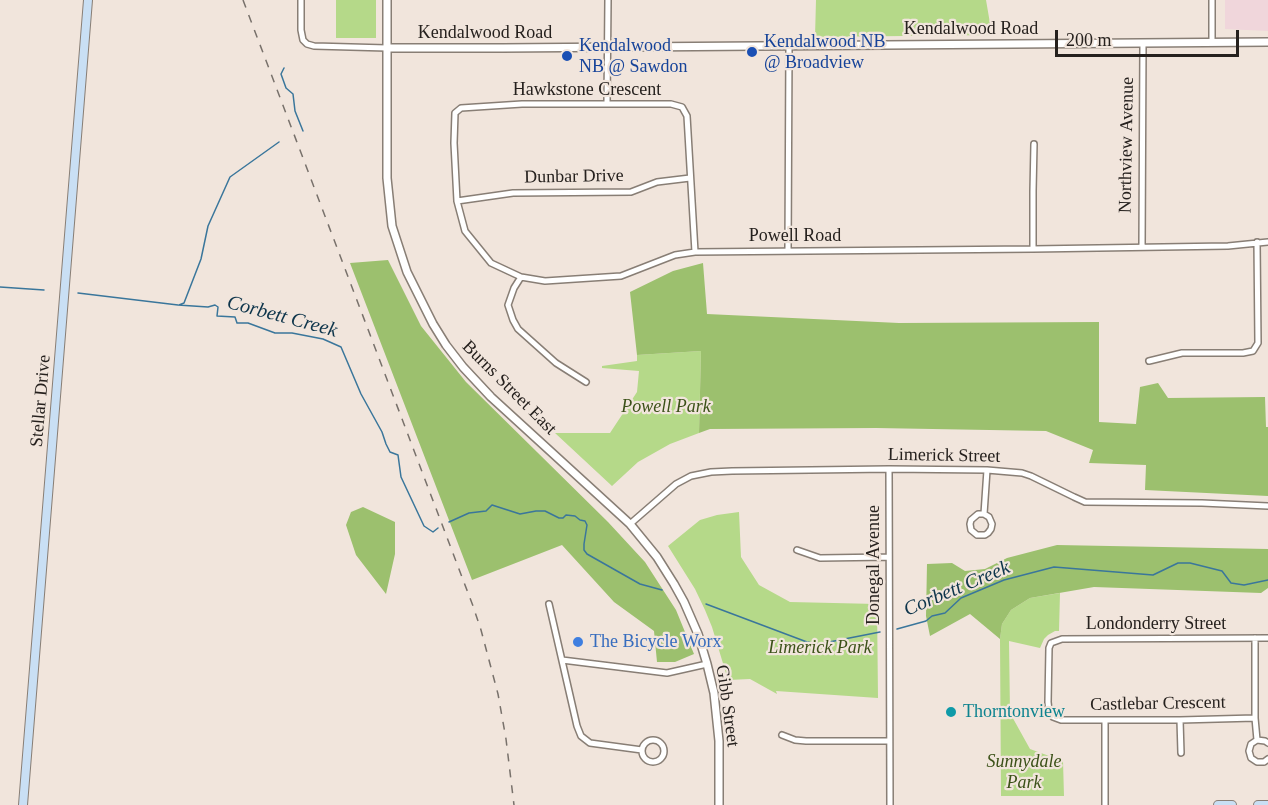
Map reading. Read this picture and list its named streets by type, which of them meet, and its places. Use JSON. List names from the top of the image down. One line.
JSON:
{"streets":{"main road":["Stellar Drive"],"street":["Kendalwood Road","Hawkstone Crescent","Northview Avenue","Dunbar Drive","Powell Road","Burns Street East","Limerick Street","Donegal Avenue","Londonderry Street","Castlebar Crescent","Gibb Street"]},"crossings":[["Kendalwood Road","Northview Avenue"],["Kendalwood Road","Burns Street East"],["Hawkstone Crescent","Dunbar Drive"],["Hawkstone Crescent","Powell Road"],["Northview Avenue","Powell Road"],["Dunbar Drive","Powell Road"],["Burns Street East","Limerick Street"],["Burns Street East","Gibb Street"],["Limerick Street","Donegal Avenue"],["Limerick Street","Gibb Street"],["Londonderry Street","Castlebar Crescent"]],"water":["Corbett Creek"],"parks":["Powell Park","Limerick Park","Sunnydale Park"],"places":["Kendalwood NB @ Broadview","Kendalwood NB @ Sawdon","The Bicycle Worx","Thorntonview"],"scale_bar":"200 m"}
